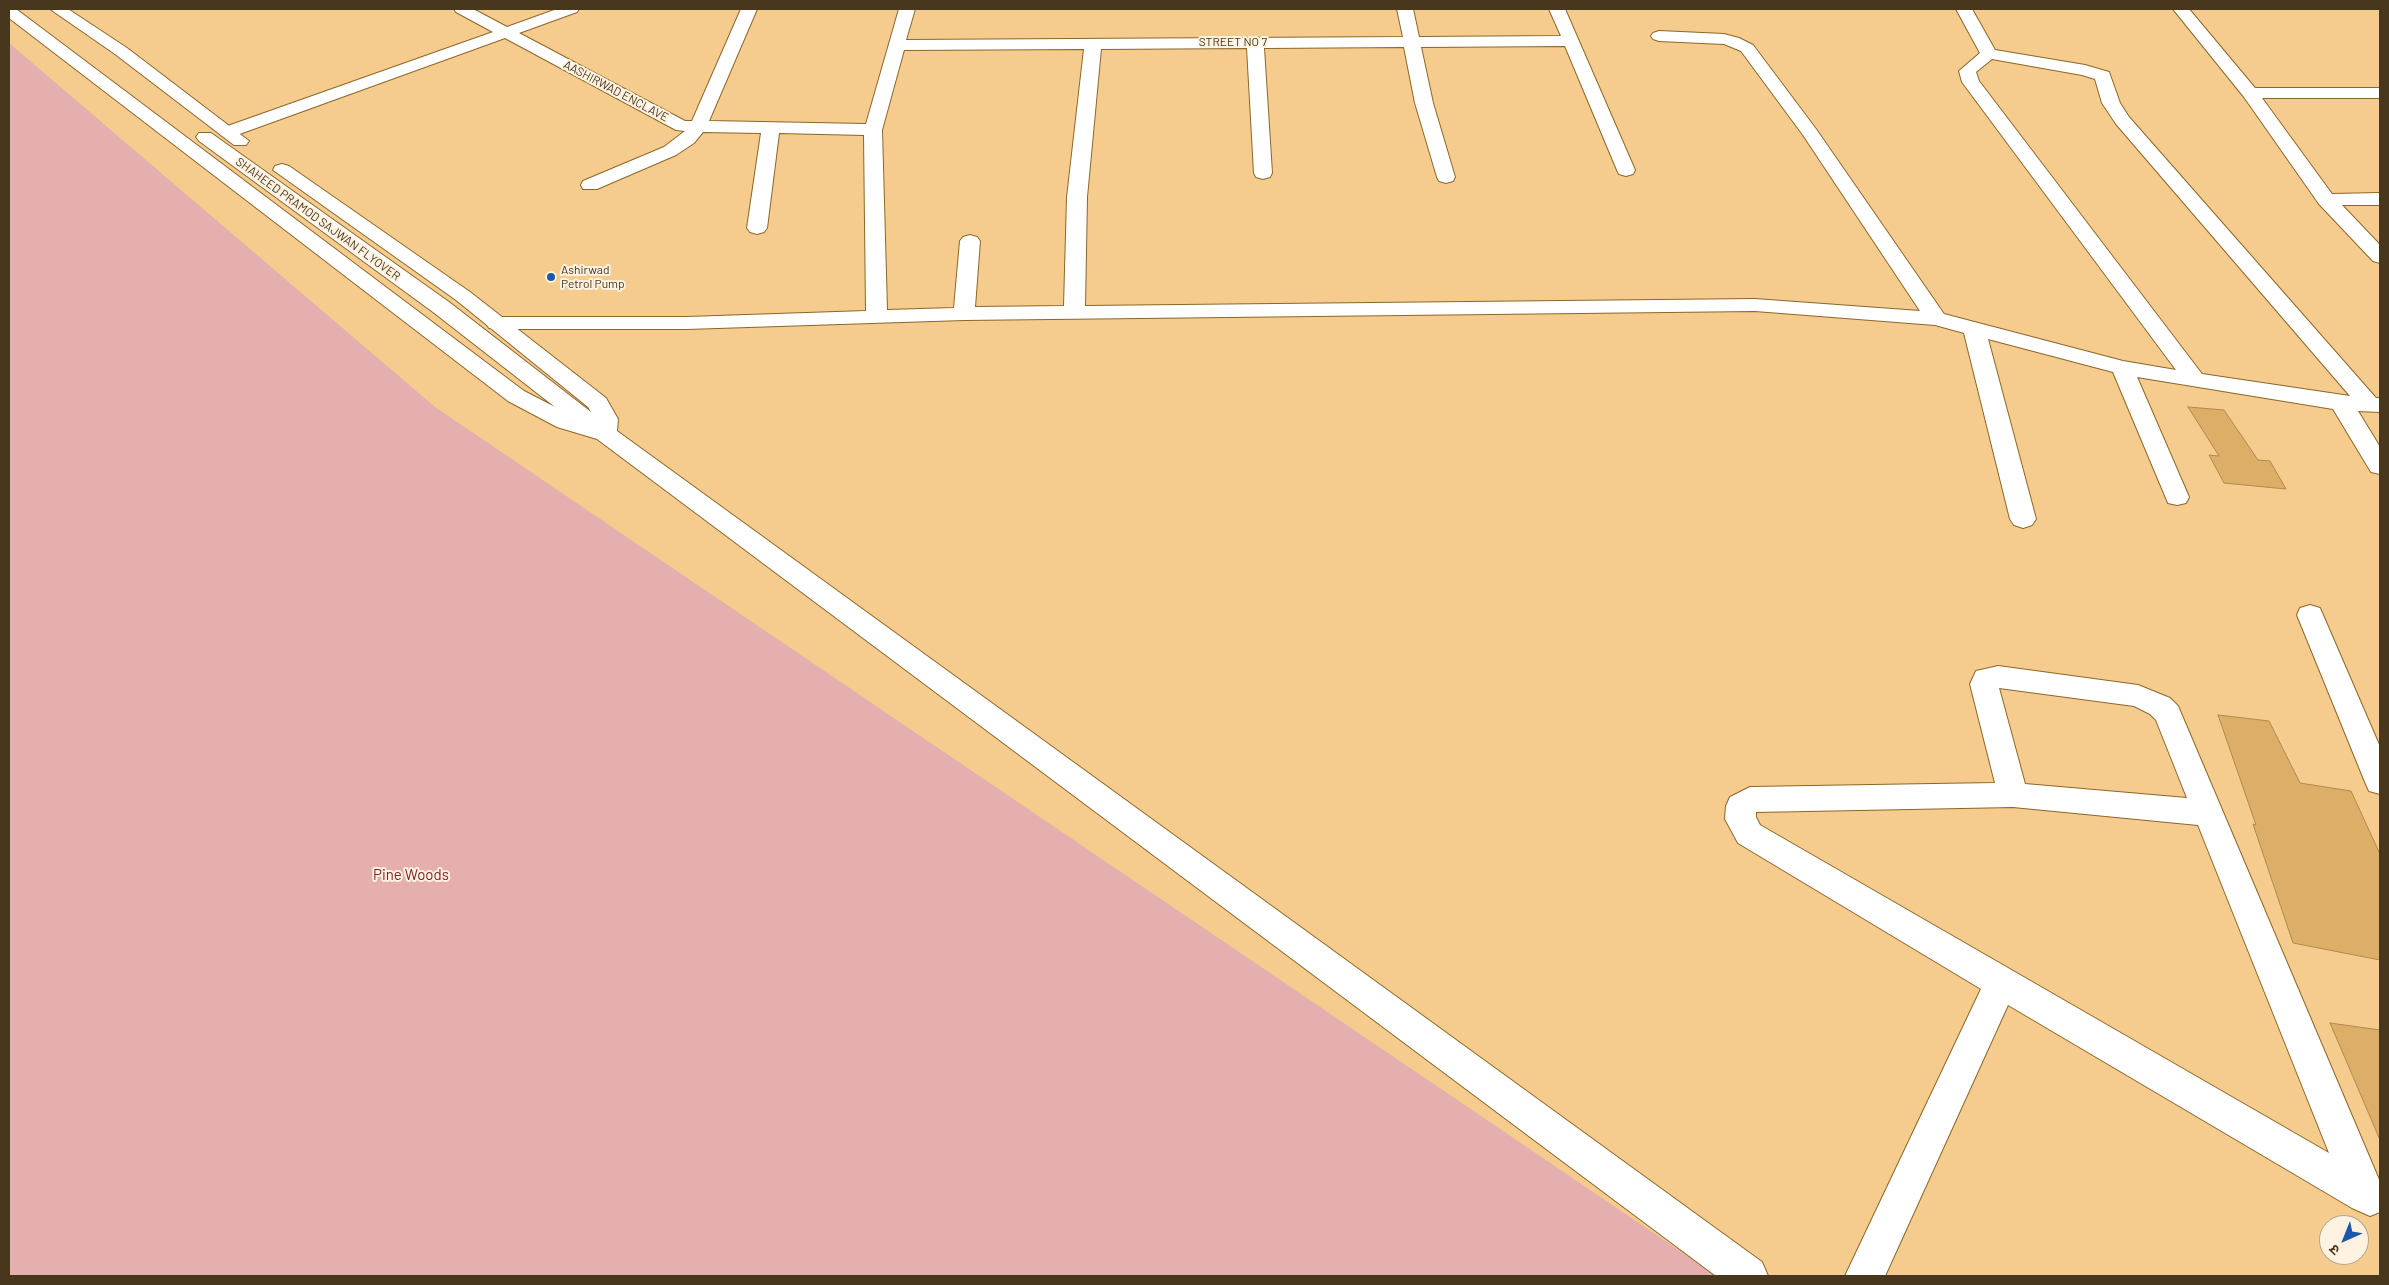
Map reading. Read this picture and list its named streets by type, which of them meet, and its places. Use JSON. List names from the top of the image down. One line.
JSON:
{"streets":{"street":["STREET NO 7","AASHIRWAD ENCLAVE","SHAHEED PRAMOD SAJWAN FLYOVER"]},"parks":["Pine Woods"],"places":["Ashirwad Petrol Pump"],"north":"bottom left"}
